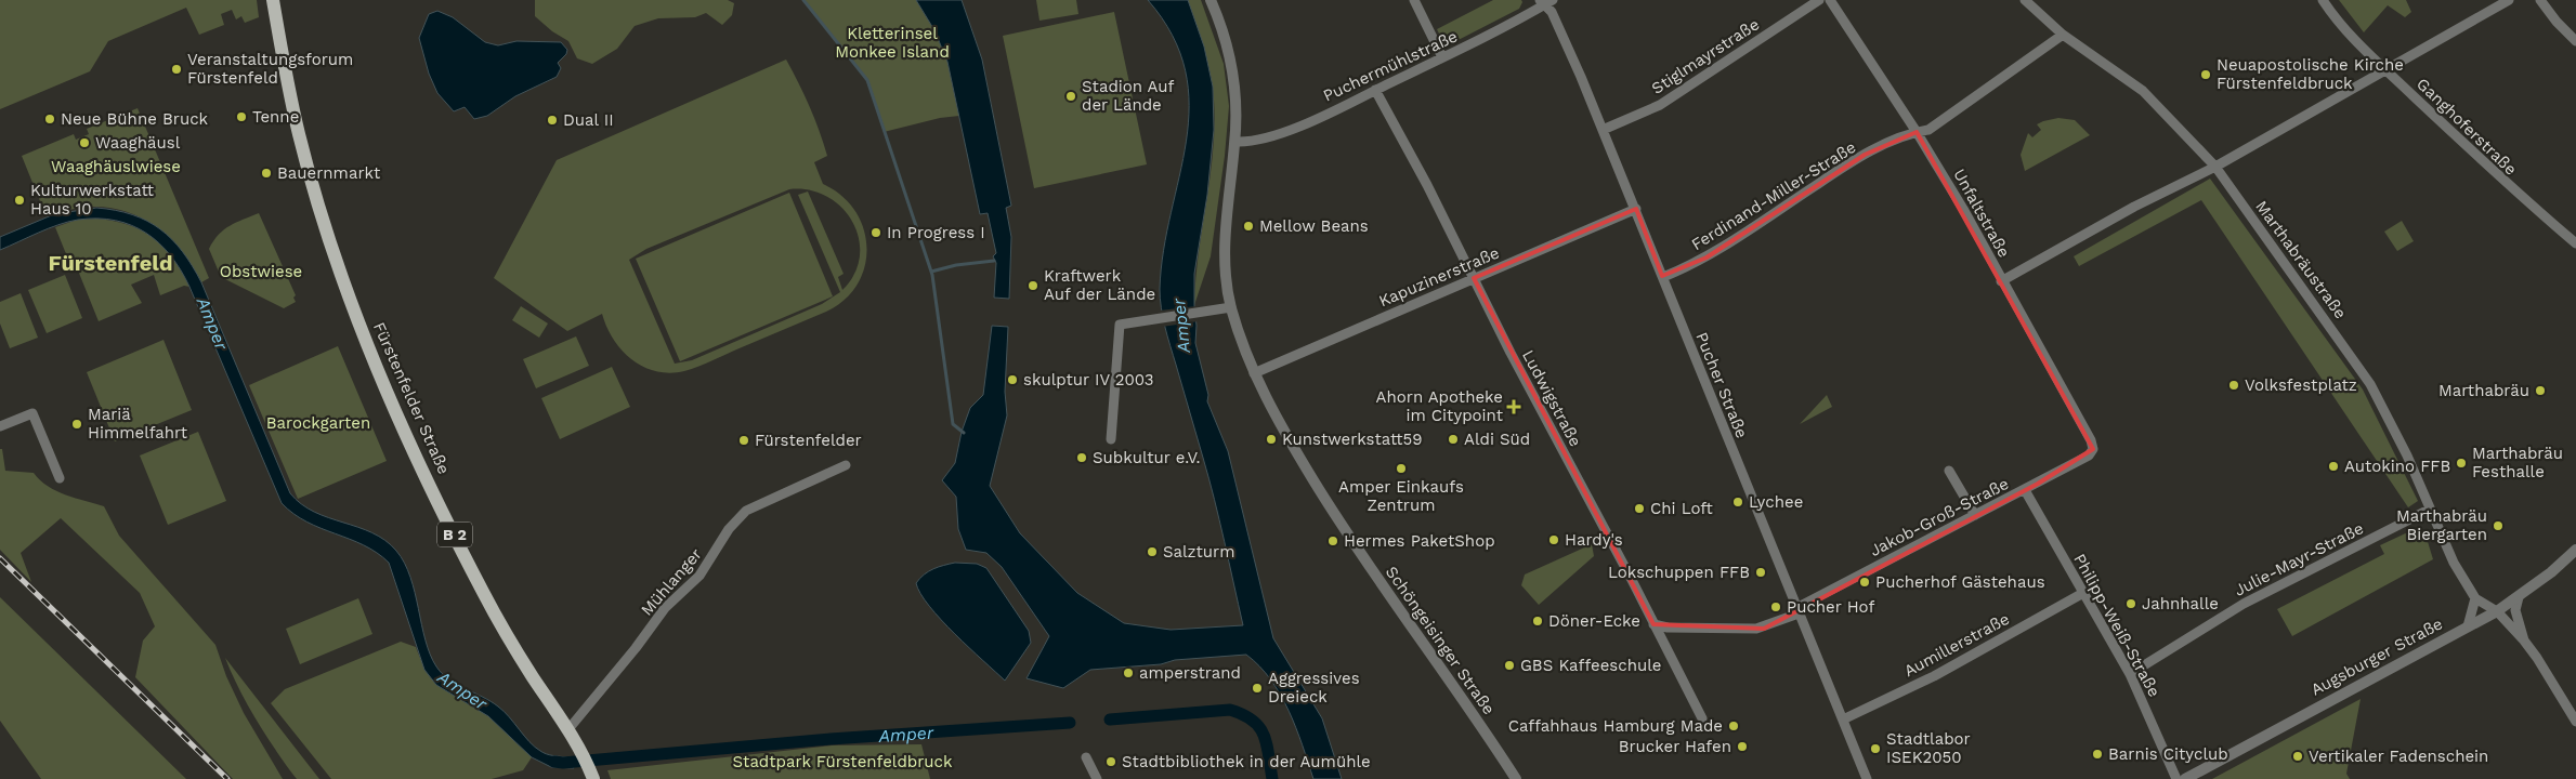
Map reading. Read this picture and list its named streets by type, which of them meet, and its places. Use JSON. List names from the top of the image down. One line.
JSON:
{"streets":{"main road":["Fürstenfelder Straße","B 2"],"street":["Stiglmayrstraße","Puchermühlstraße","Ganghoferstraße","Ferdinand-Miller-Straße","Unfaltstraße","Marthabräustraße","Kapuzinerstraße","Pucher Straße","Ludwigstraße","Jakob-Groß-Straße","Julie-Mayr-Straße","Mühlanger","Philipp-Weiß-Straße","Schöngeisinger Straße","Aumillerstraße","Augsburger Straße"]},"crossings":[["Stiglmayrstraße","Pucher Straße"],["Puchermühlstraße","Pucher Straße"],["Puchermühlstraße","Ludwigstraße"],["Puchermühlstraße","Schöngeisinger Straße"],["Ferdinand-Miller-Straße","Unfaltstraße"],["Ferdinand-Miller-Straße","Marthabräustraße"],["Ferdinand-Miller-Straße","Pucher Straße"],["Unfaltstraße","Jakob-Groß-Straße"],["Marthabräustraße","Julie-Mayr-Straße"],["Marthabräustraße","Augsburger Straße"],["Kapuzinerstraße","Pucher Straße"],["Kapuzinerstraße","Ludwigstraße"],["Kapuzinerstraße","Schöngeisinger Straße"],["Pucher Straße","Jakob-Groß-Straße"],["Pucher Straße","Aumillerstraße"],["Fürstenfelder Straße","Mühlanger"],["Ludwigstraße","Jakob-Groß-Straße"],["Jakob-Groß-Straße","Philipp-Weiß-Straße"],["Julie-Mayr-Straße","Philipp-Weiß-Straße"],["Philipp-Weiß-Straße","Aumillerstraße"]],"districts":["Fürstenfeld"],"water":["Amper"],"parks":["Kletterinsel Monkee Island","Waaghäuslwiese","Obstwiese","Barockgarten","Stadtpark Fürstenfeldbruck"],"places":{"other":["Veranstaltungsforum Fürstenfeld","Neuapostolische Kirche Fürstenfeldbruck","Stadion Auf der Lände","Tenne","Neue Bühne Bruck","Dual II","Waaghäusl","Bauernmarkt","Kulturwerkstatt Haus 10","Mellow Beans","In Progress I","Kraftwerk Auf der Lände","skulptur IV 2003","Volksfestplatz","Marthabräu","Mariä Himmelfahrt","Kunstwerkstatt59","Aldi Süd","Fürstenfelder","Subkultur e.V.","Marthabräu Festhalle","Autokino FFB","Amper Einkaufs Zentrum","Lychee","Chi Loft","Marthabräu Biergarten","Hardy's","Hermes PaketShop","Salzturm","Lokschuppen FFB","Pucherhof Gästehaus","Jahnhalle","Pucher Hof","Döner-Ecke","GBS Kaffeeschule","amperstrand","Aggressives Dreieck","Caffahhaus Hamburg Made","Brucker Hafen","Stadtlabor ISEK2050","Barnis Cityclub","Vertikaler Fadenschein","Stadtbibliothek in der Aumühle"],"health":["Ahorn Apotheke im Citypoint"]}}
